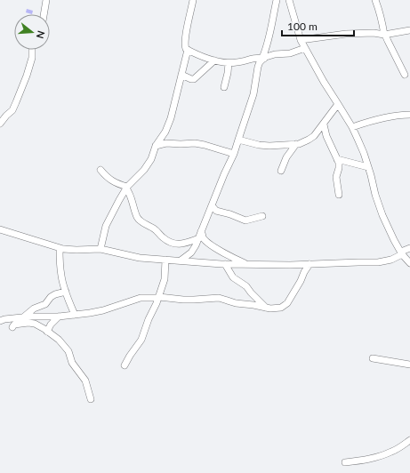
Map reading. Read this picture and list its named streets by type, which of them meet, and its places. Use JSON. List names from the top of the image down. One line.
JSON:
{"scale_bar":"100 m","north":"right"}
